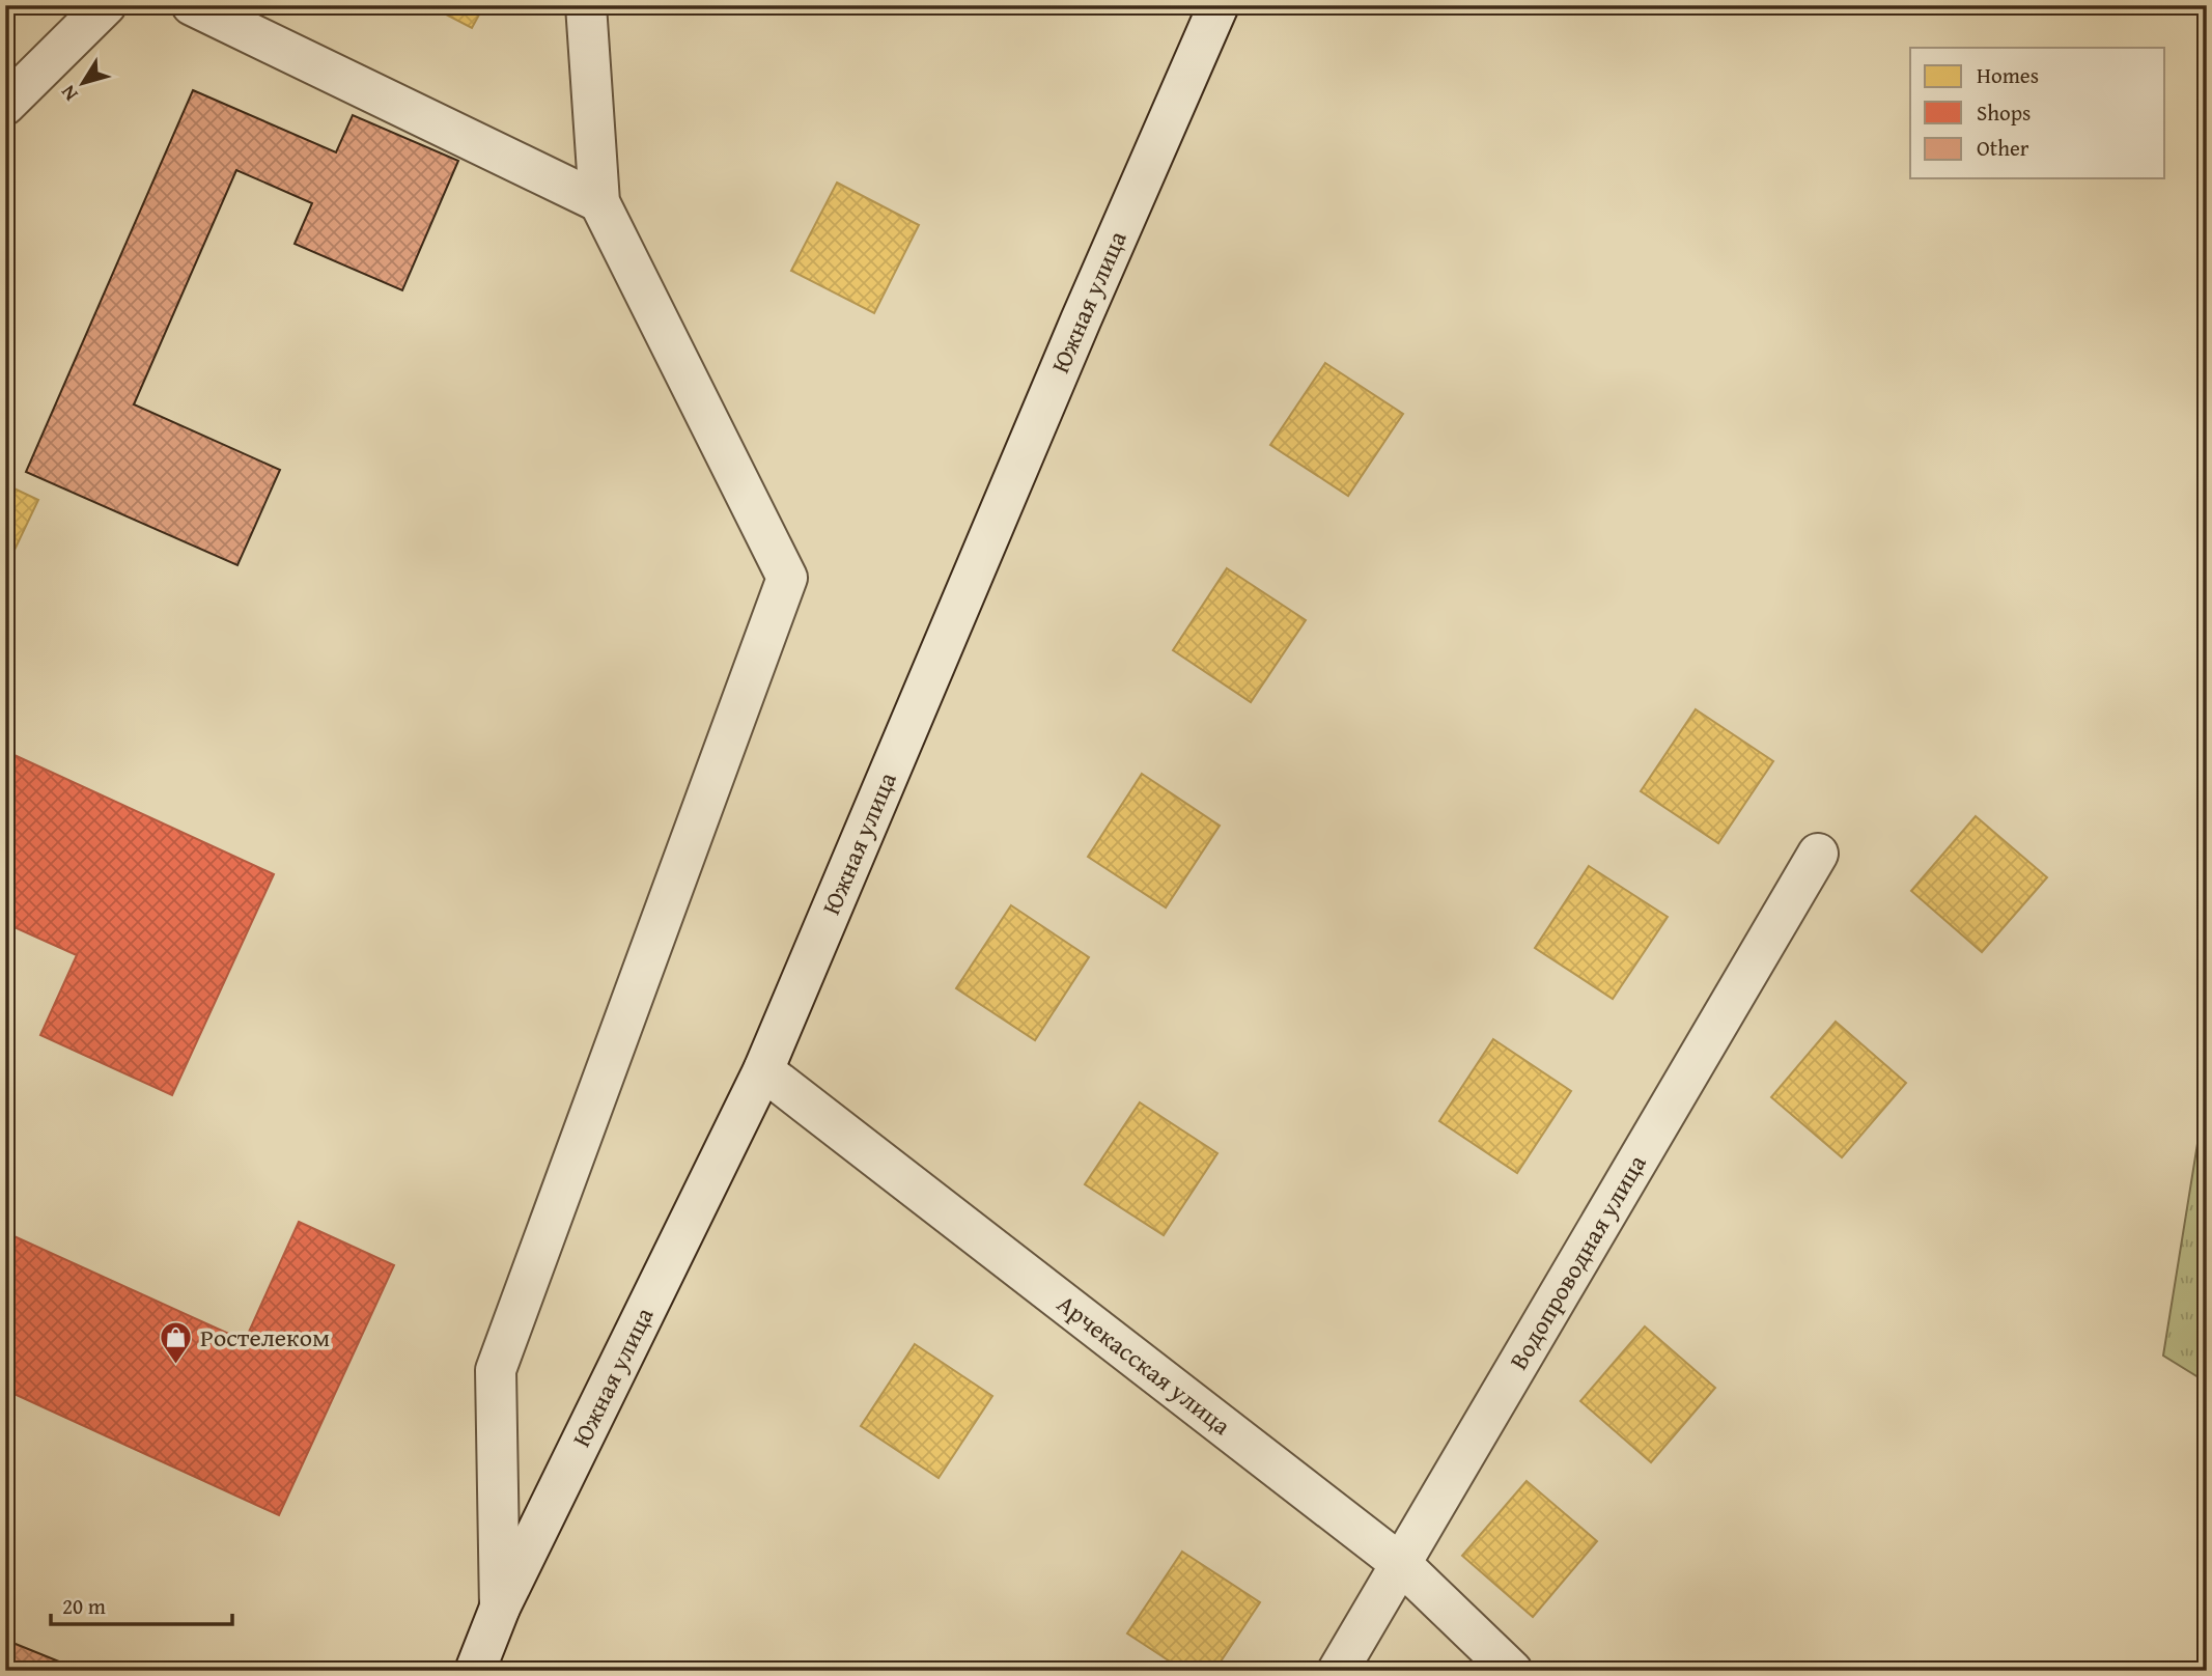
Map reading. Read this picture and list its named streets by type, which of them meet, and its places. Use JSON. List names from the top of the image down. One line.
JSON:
{"streets":{"street":["Южная улица","Водопроводная улица","Арчекасская улица"]},"crossings":[["Южная улица","Арчекасская улица"],["Водопроводная улица","Арчекасская улица"]],"places":{"shop":["Ростелеком"]},"legend":["Homes","Shops","Other"],"scale_bar":"20 m","north":"bottom left"}
